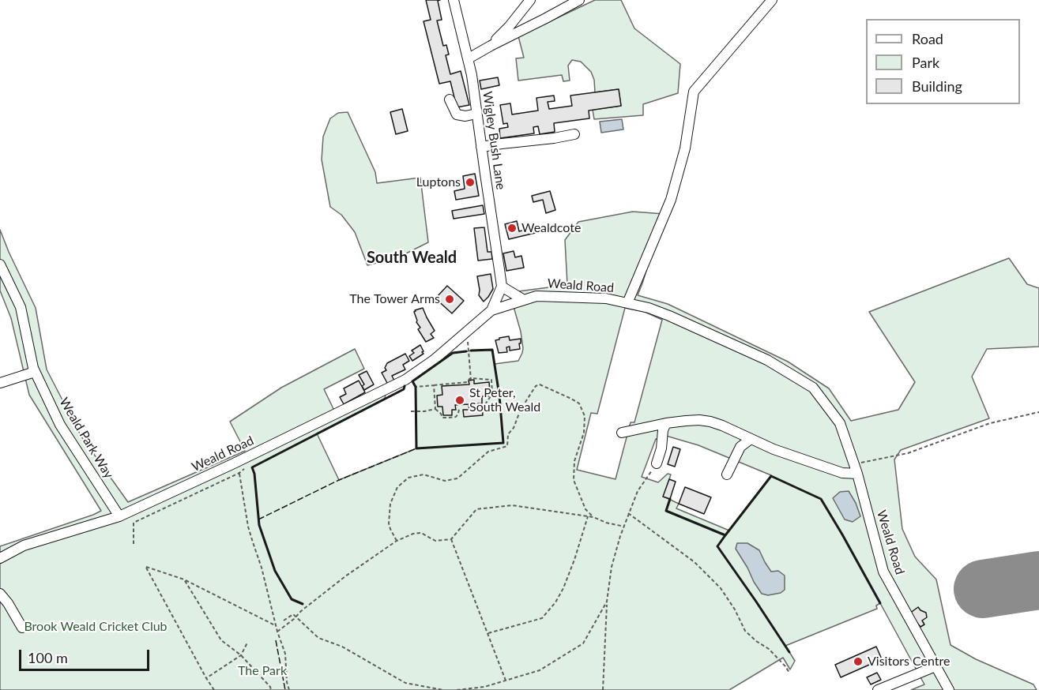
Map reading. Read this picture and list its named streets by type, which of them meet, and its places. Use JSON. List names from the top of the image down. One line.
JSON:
{"streets":{"street":["Wigley Bush Lane","Weald Road","Weald Park Way"]},"crossings":[["Wigley Bush Lane","Weald Road"],["Weald Road","Weald Park Way"]],"districts":["South Weald"],"parks":["Brook Weald Cricket Club","The Park"],"places":["Luptons","Wealdcote","The Tower Arms","St Peter, South Weald","Visitors Centre"],"legend":["Road","Park","Building"],"scale_bar":"100 m"}
